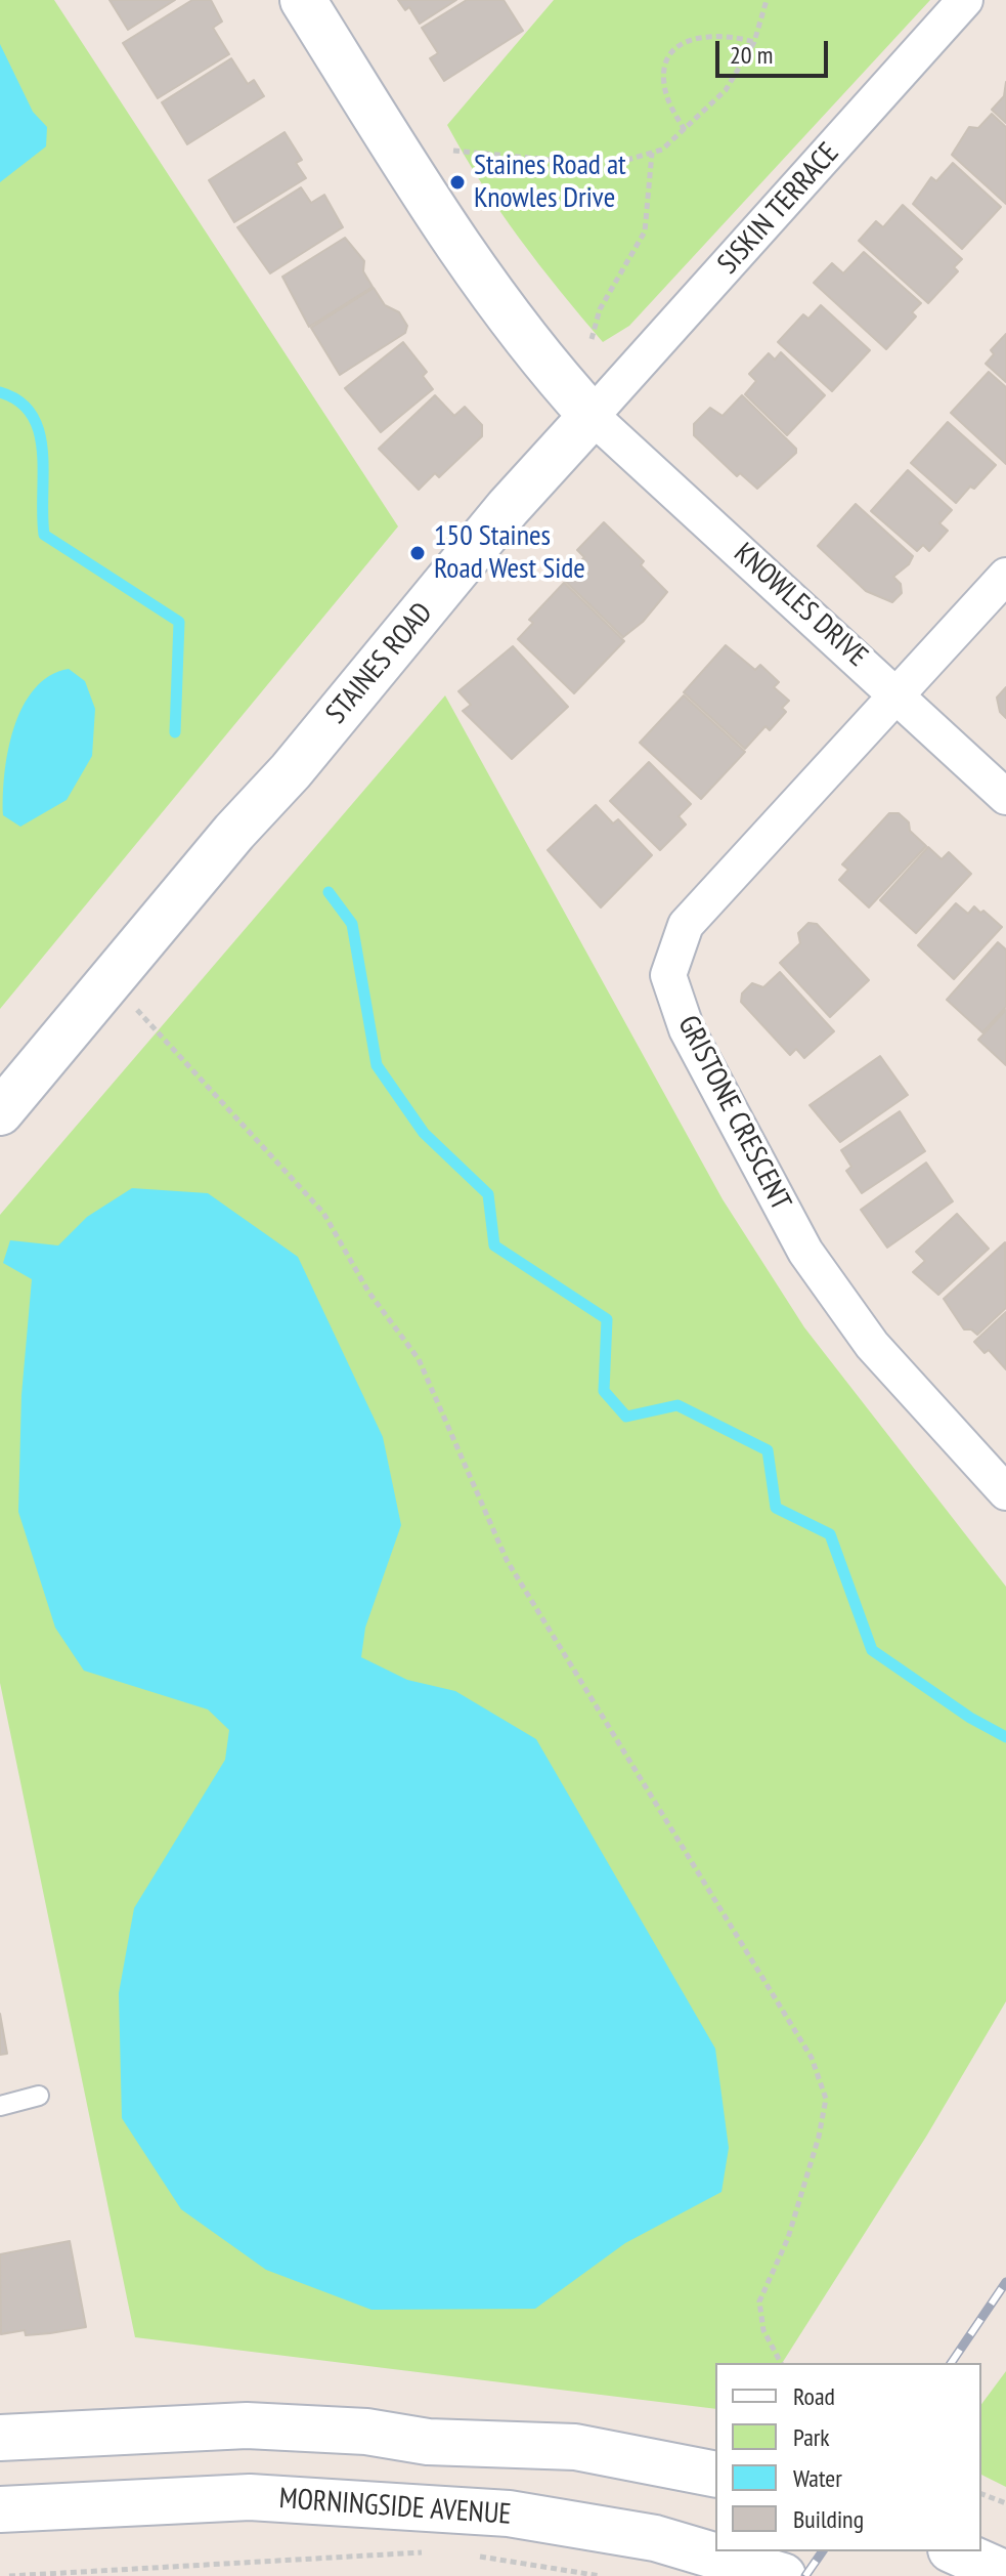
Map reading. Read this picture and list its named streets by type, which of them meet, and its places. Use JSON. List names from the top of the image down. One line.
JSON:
{"streets":{"main road":["STAINES ROAD","MORNINGSIDE AVENUE"],"street":["SISKIN TERRACE","KNOWLES DRIVE","GRISTONE CRESCENT"]},"crossings":[["SISKIN TERRACE","KNOWLES DRIVE"],["SISKIN TERRACE","STAINES ROAD"],["KNOWLES DRIVE","STAINES ROAD"],["KNOWLES DRIVE","GRISTONE CRESCENT"]],"places":["Staines Road at Knowles Drive","150 Staines Road West Side"],"legend":["Road","Park","Water","Building"],"scale_bar":"20 m"}
